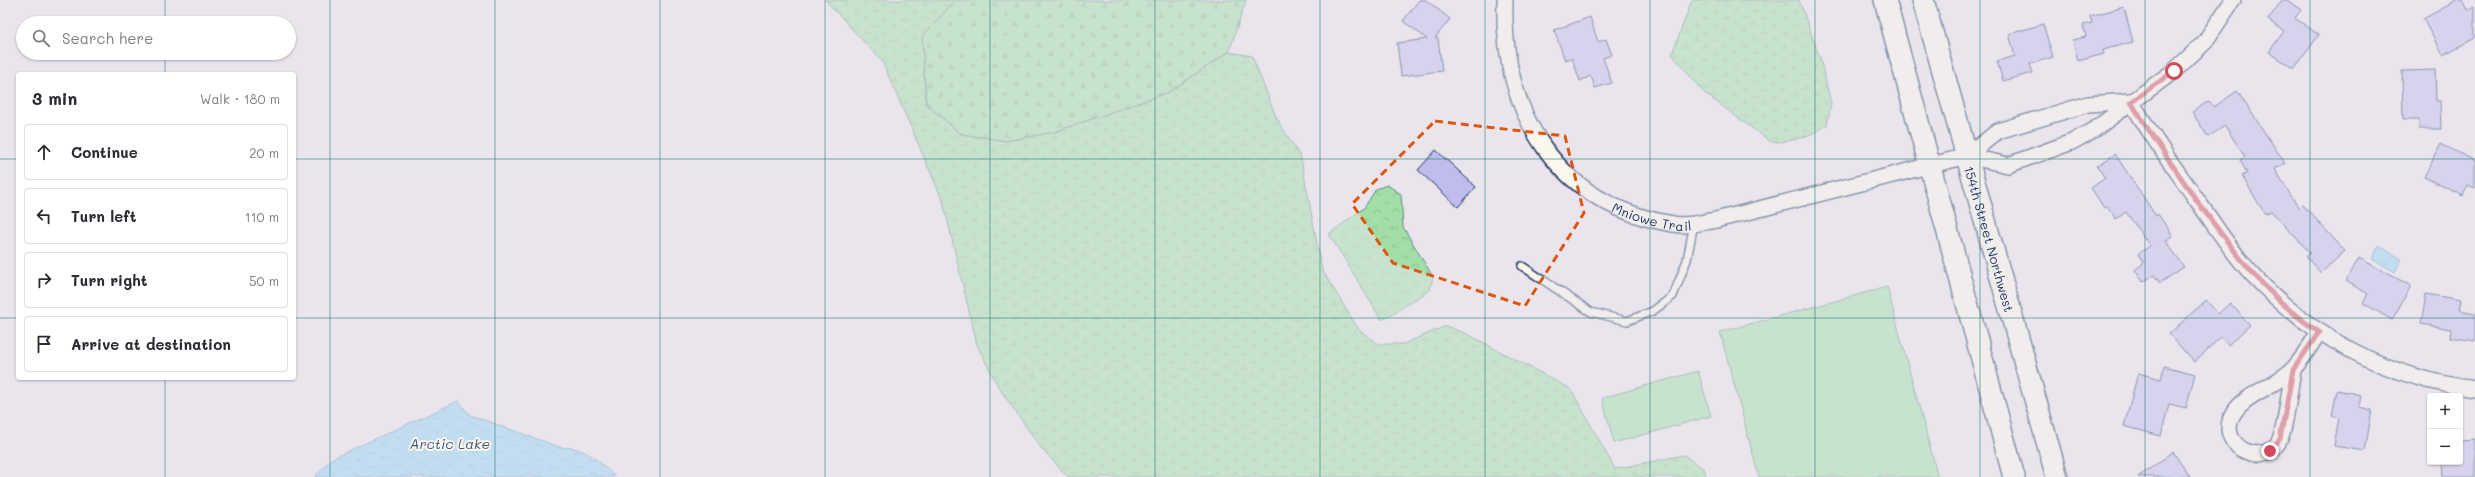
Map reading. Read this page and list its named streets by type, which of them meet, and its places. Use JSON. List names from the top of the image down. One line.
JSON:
{"streets":{"street":["Mniowe Trail","154th Street Northwest"]},"crossings":[["Mniowe Trail","154th Street Northwest"]],"water":["Arctic Lake"],"page":{"search":"Search here","heading":["3 min","Walk · 180 m"],"list":[["Continue","20 m"],["Turn left","110 m"],["Turn right","50 m"],"Arrive at destination"],"map_buttons":["+","−"]}}
